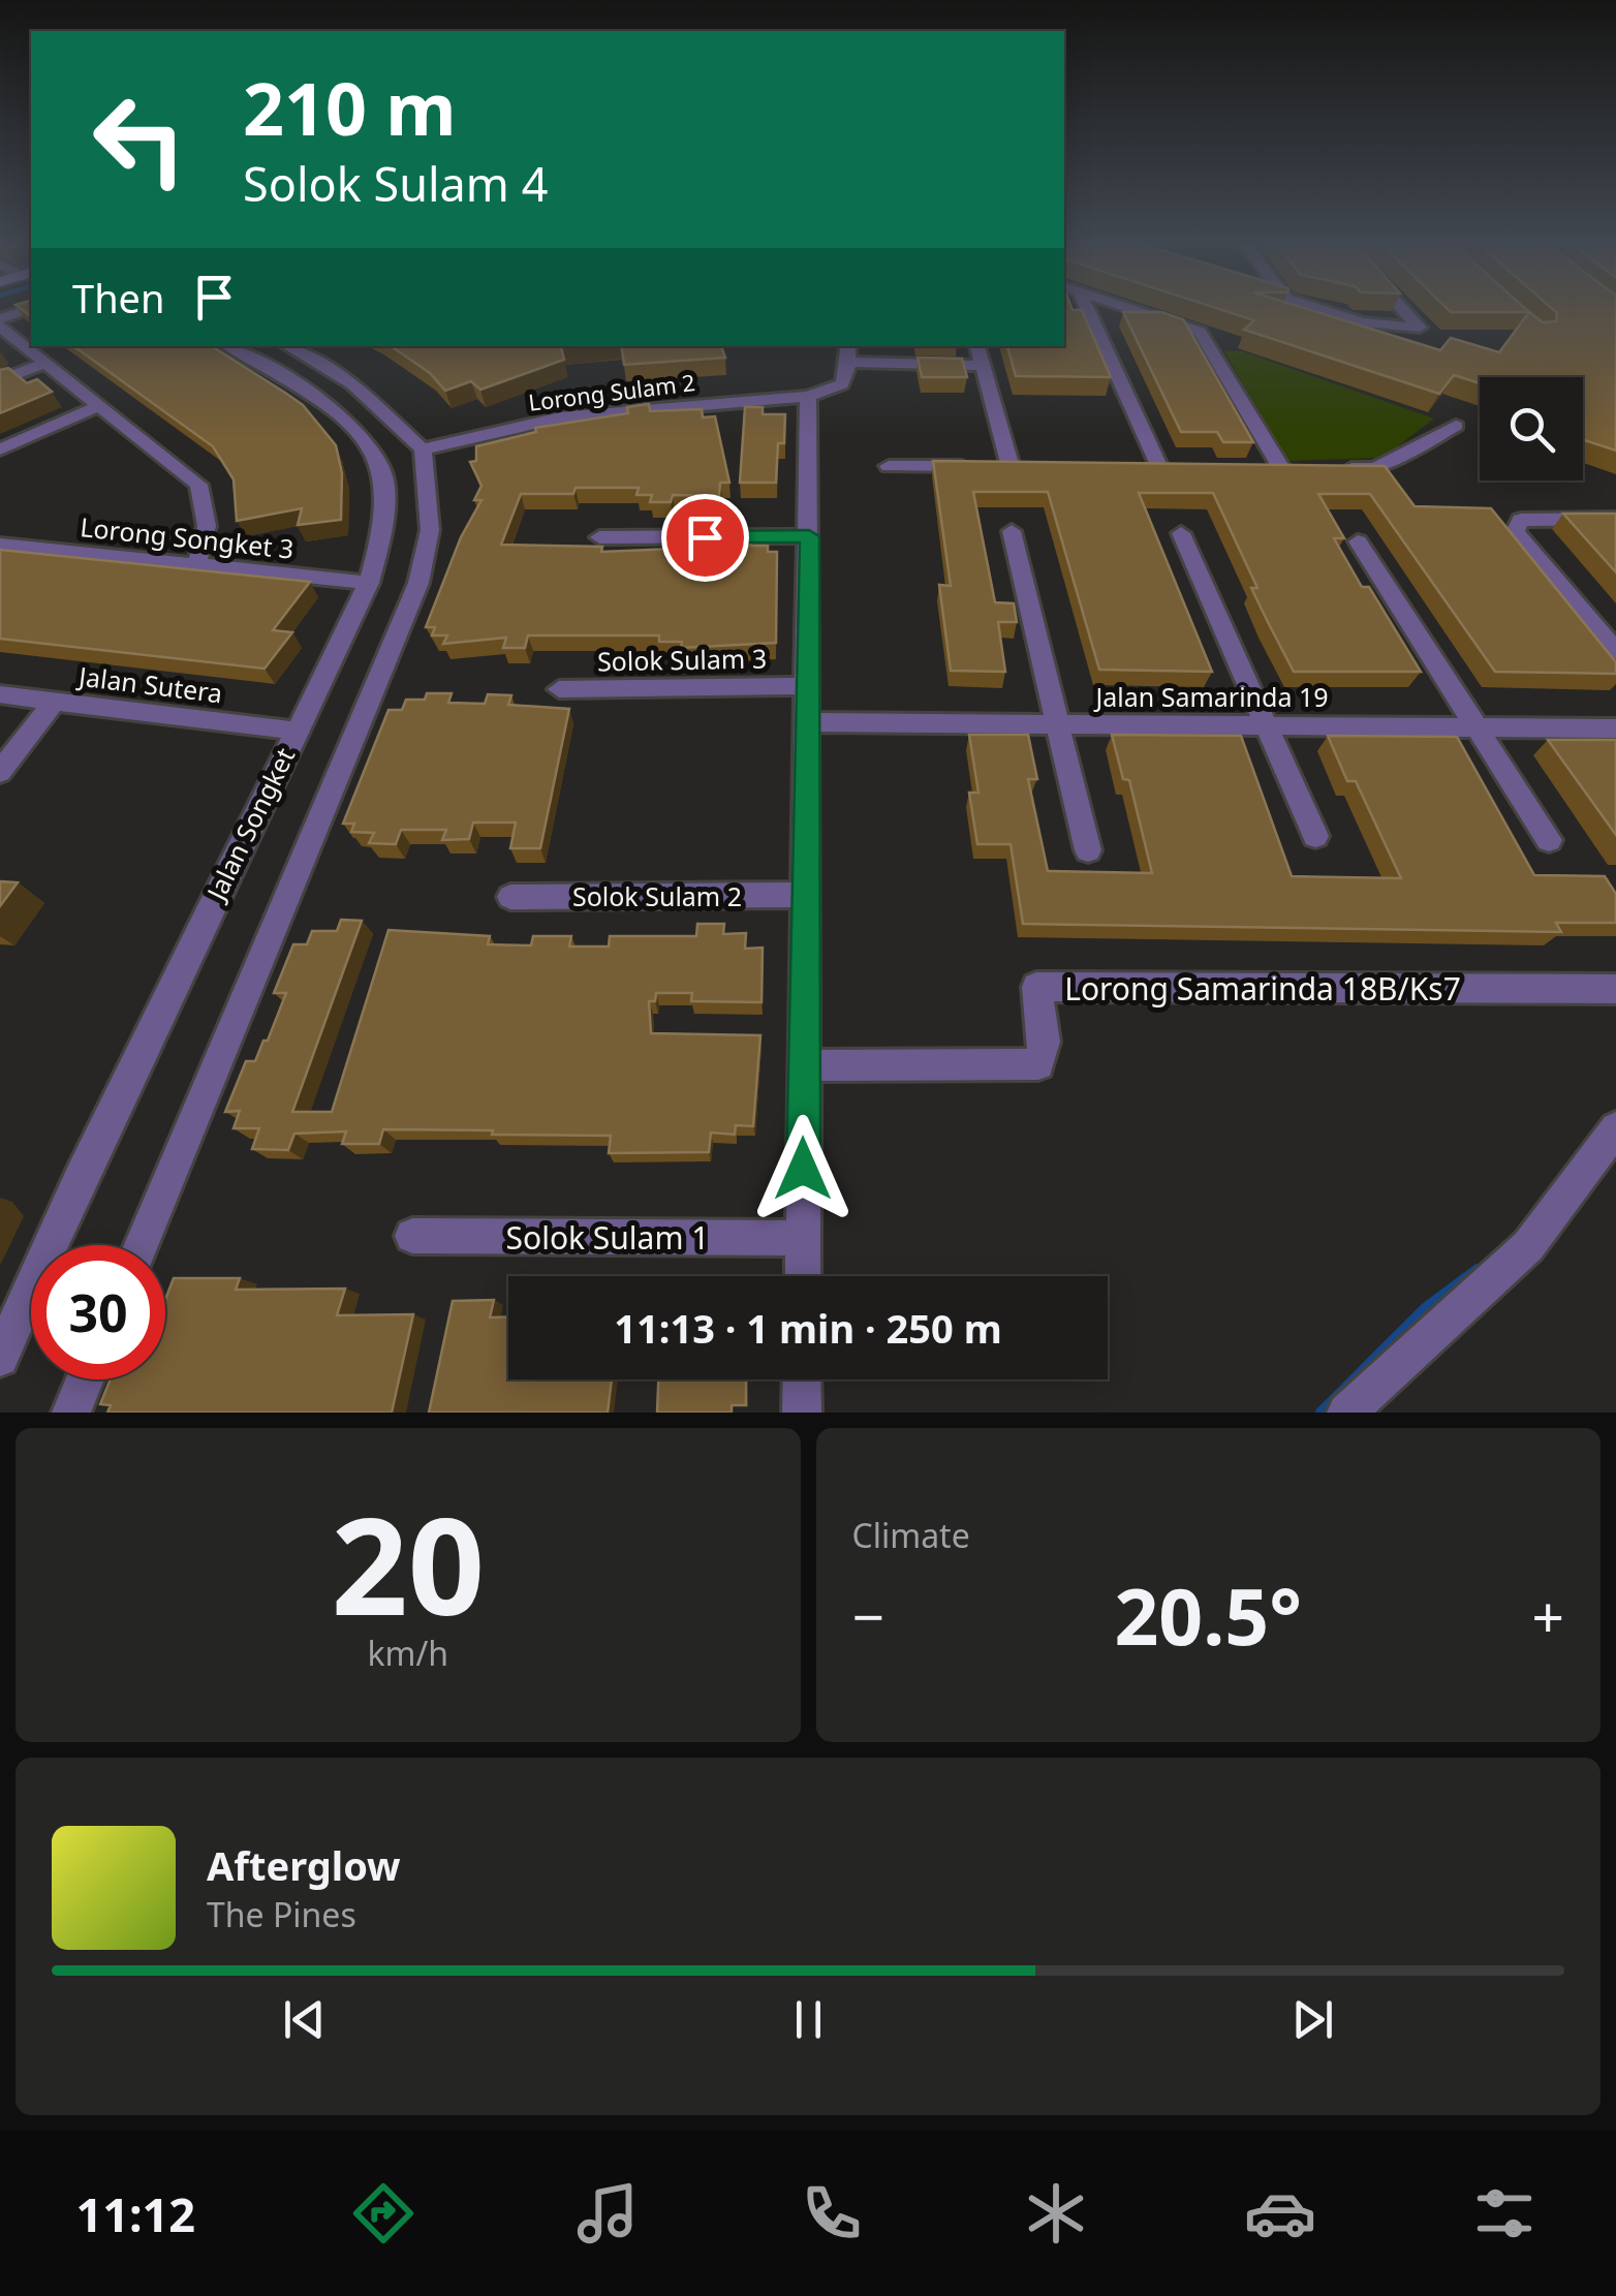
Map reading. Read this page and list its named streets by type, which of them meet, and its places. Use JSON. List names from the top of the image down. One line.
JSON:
{"streets":{"street":["Lorong Sulam 2","Lorong Songket 3","Solok Sulam 3","Jalan Sutera","Jalan Samarinda 19","Jalan Songket","Solok Sulam 2","Lorong Samarinda 18B/Ks7","Solok Sulam 1"]},"crossings":[["Lorong Songket 3","Jalan Songket"],["Jalan Sutera","Jalan Songket"]],"page":{"turn":["210 m","Solok Sulam 4"],"then":"Then","limit":"30","trip":"11:13 · 1 min · 250 m","tile":[["20","km/h"],"Climate"],"heat":["−","20.5°","+"],"song":["Afterglow","The Pines"],"tabs":"11:12"}}
